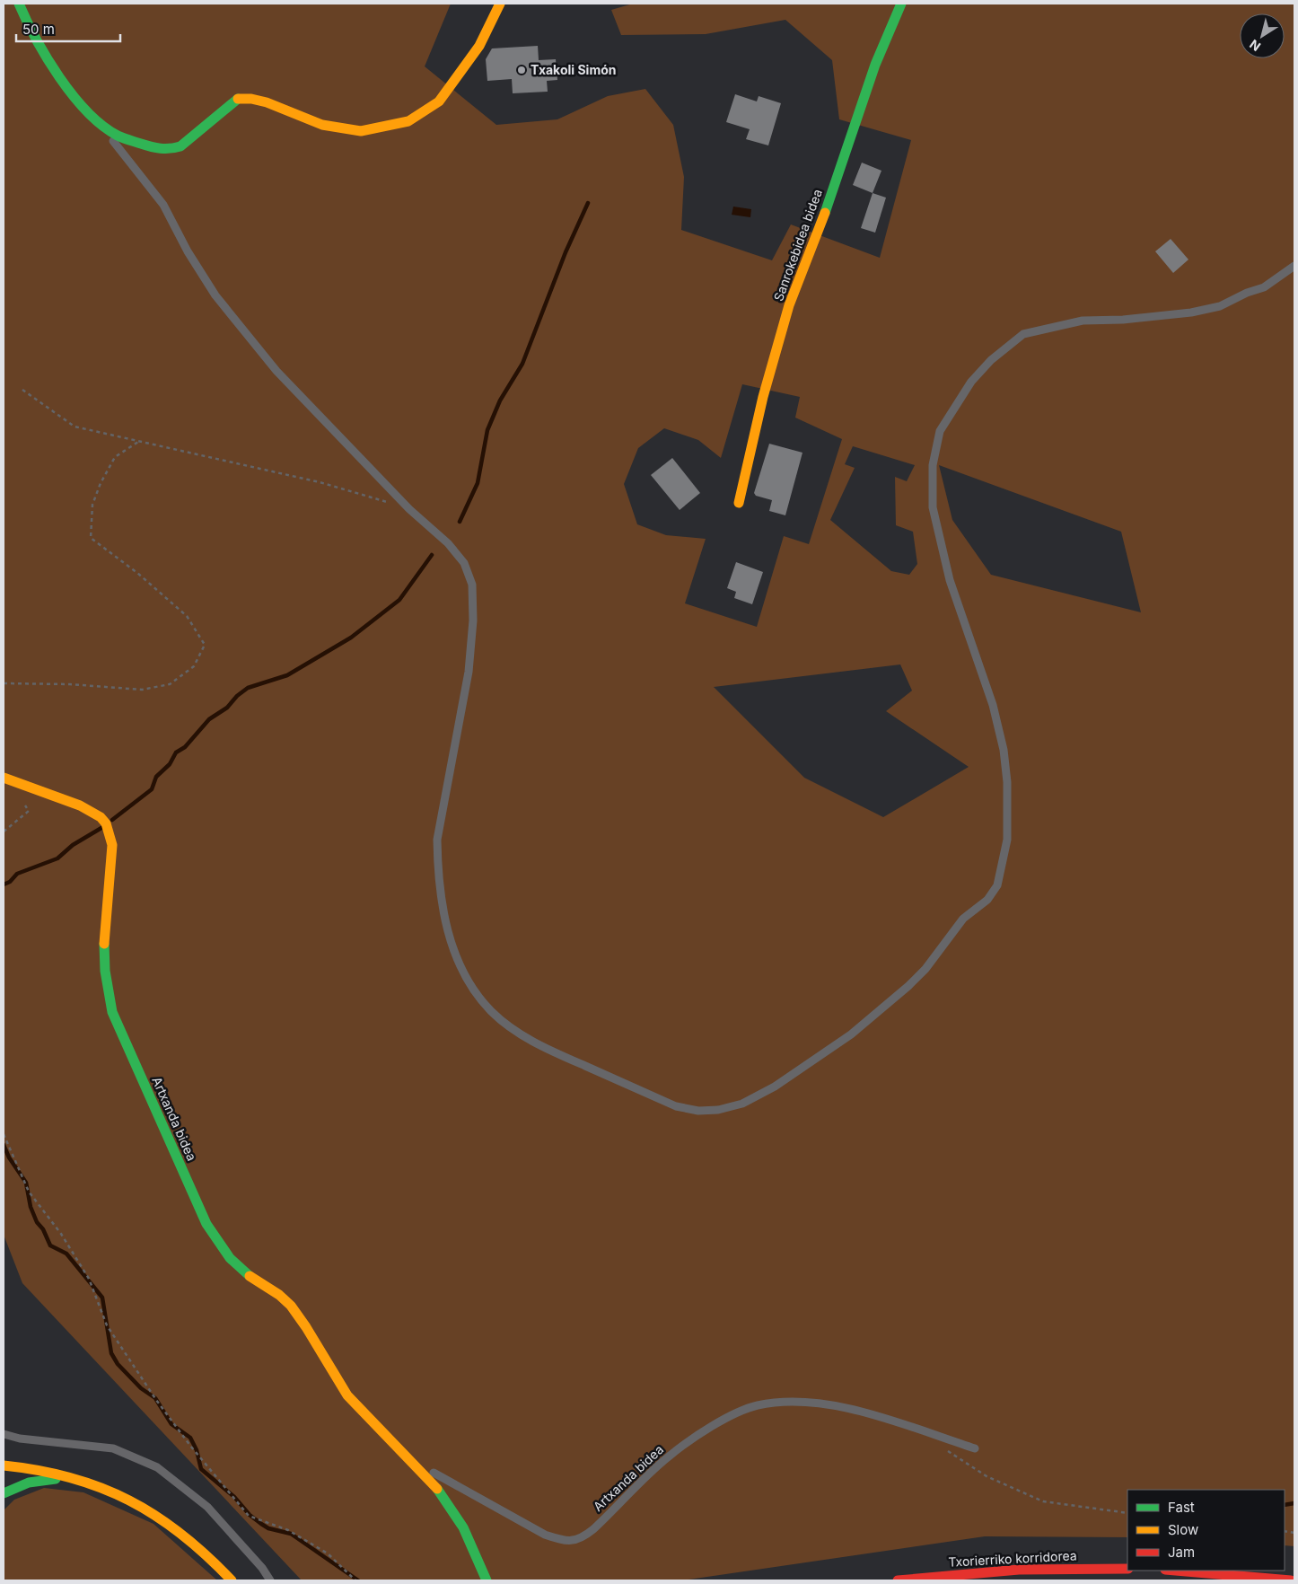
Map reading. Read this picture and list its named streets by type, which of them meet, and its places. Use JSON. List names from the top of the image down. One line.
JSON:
{"streets":{"main road":["Sanrokebidea bidea","Artxanda bidea","Txorierriko korridorea"]},"places":["Txakoli Simón"],"legend":["Fast","Slow","Jam"],"scale_bar":"50 m","north":"bottom left"}
